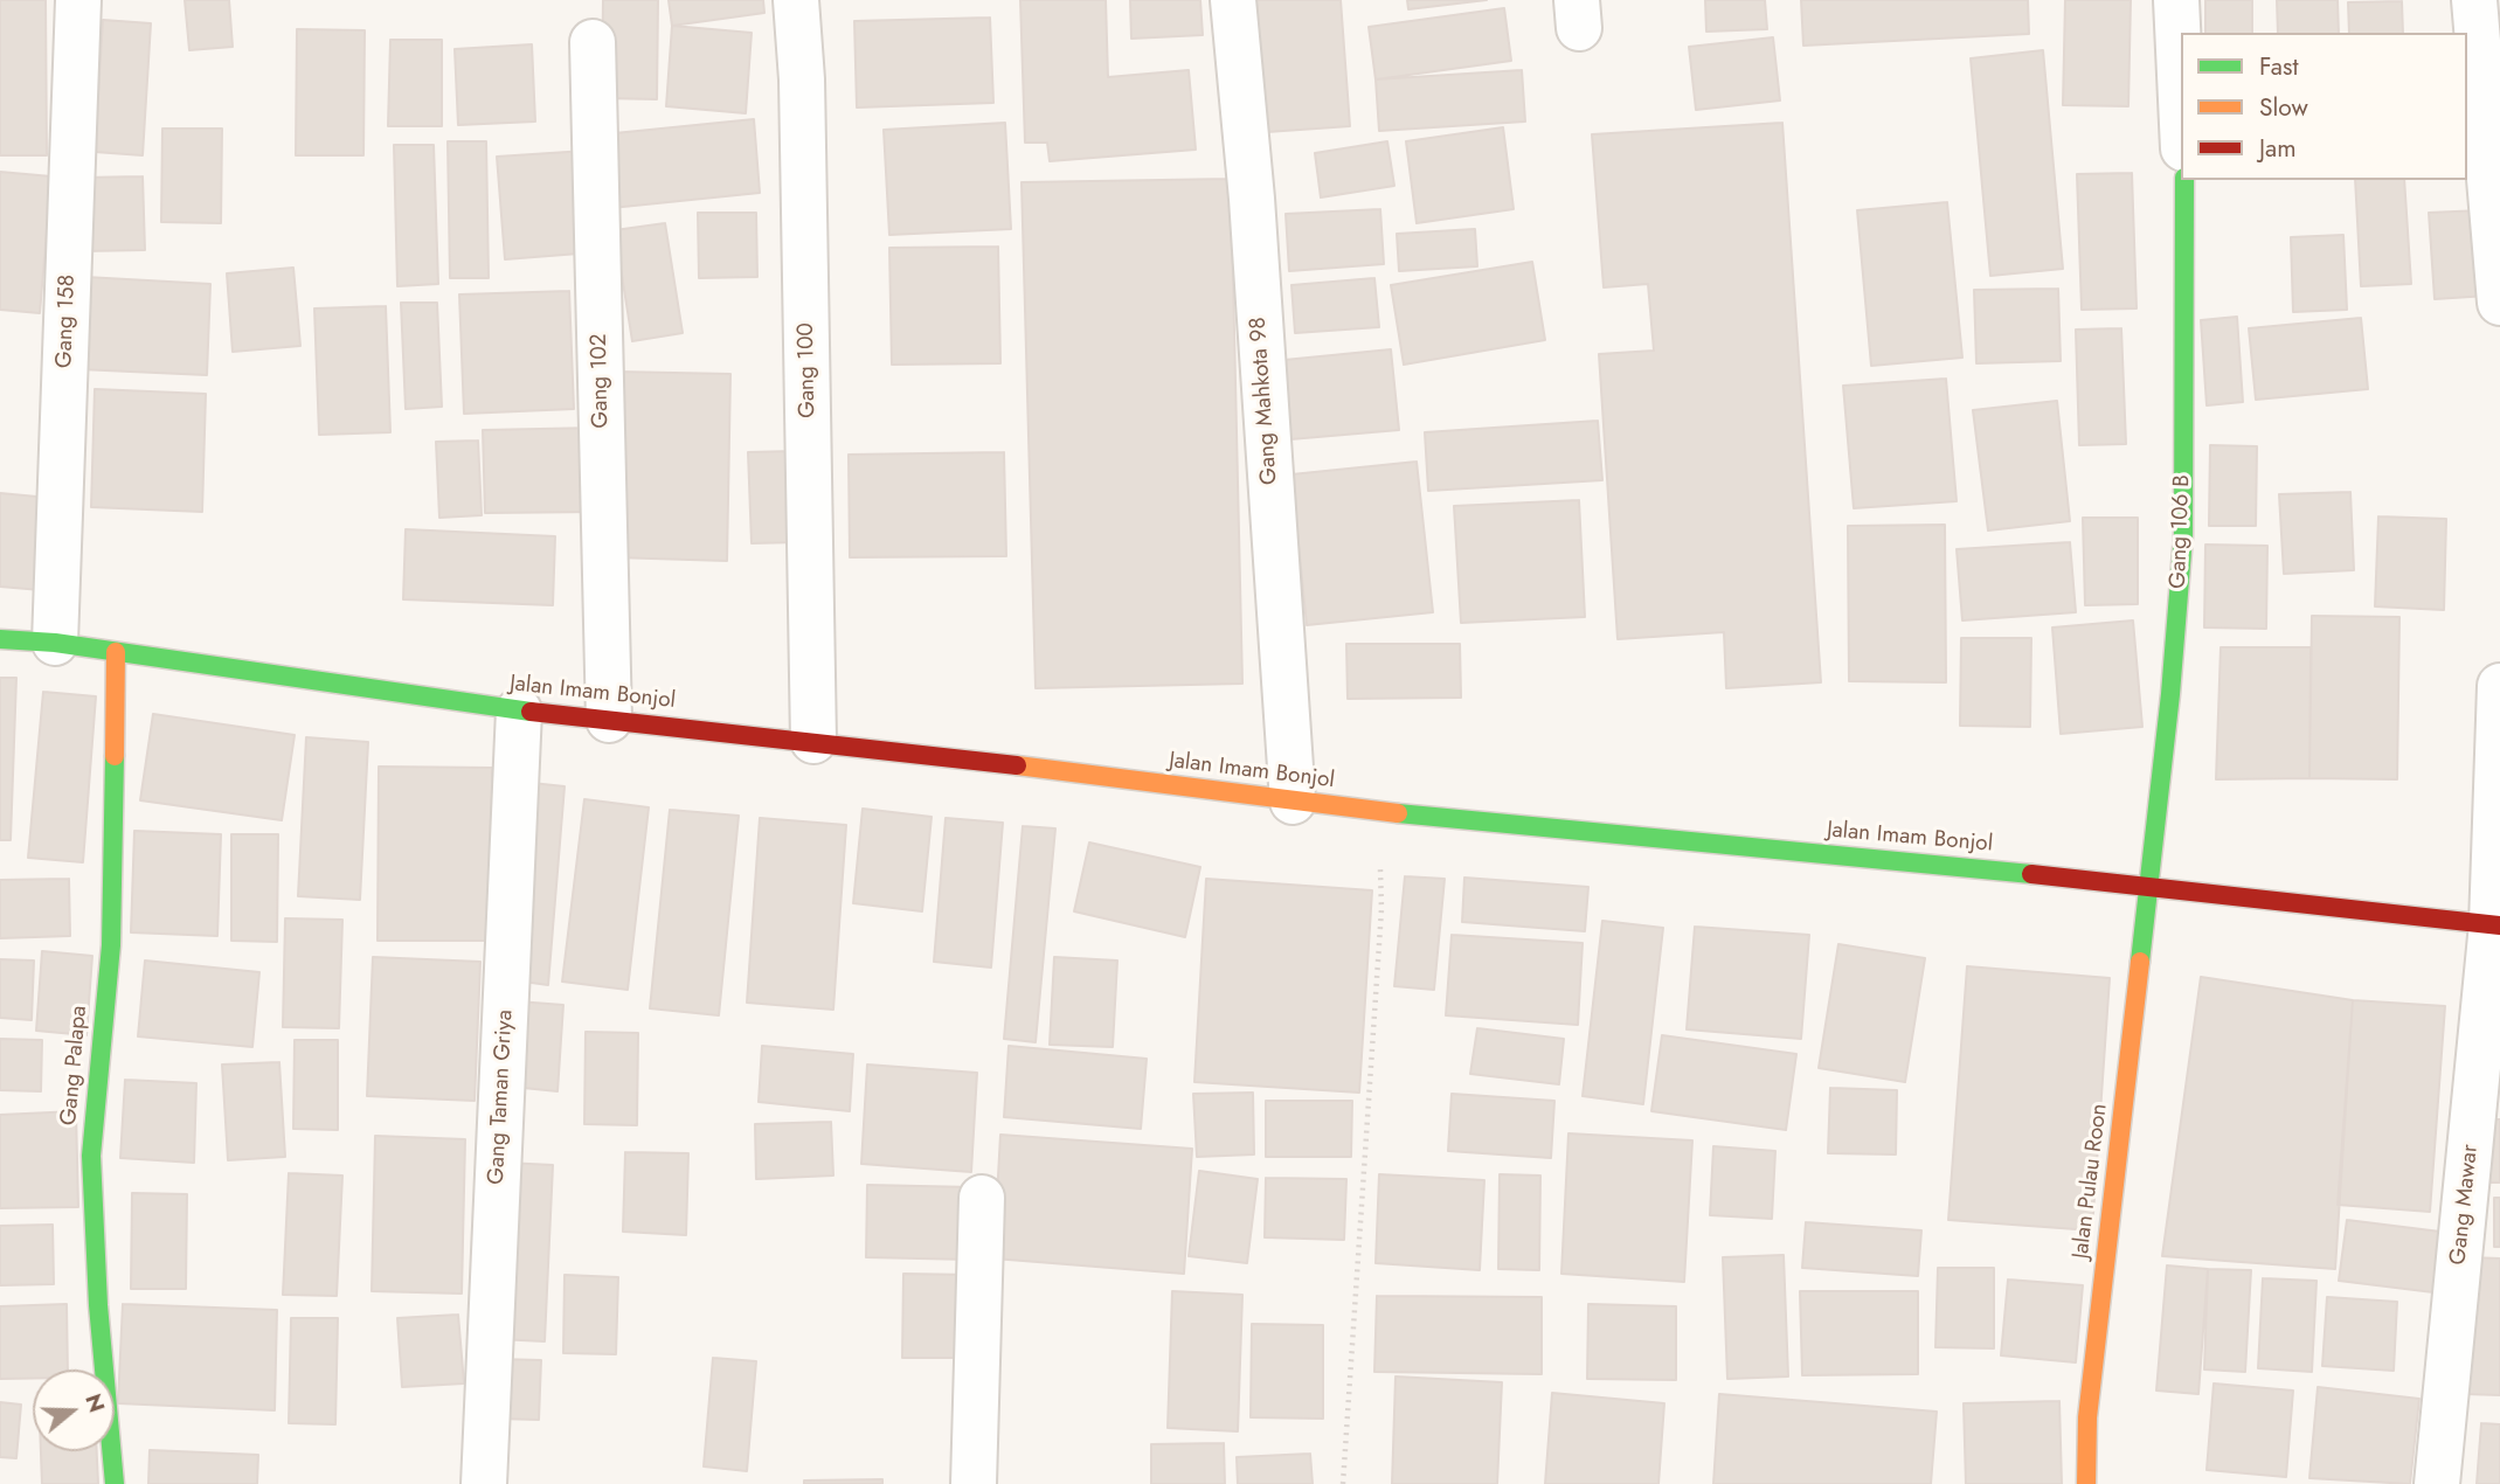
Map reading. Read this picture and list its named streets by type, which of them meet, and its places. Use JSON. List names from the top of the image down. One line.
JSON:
{"streets":{"main road":["Gang 106 B","Jalan Imam Bonjol","Gang Palapa","Jalan Pulau Roon"],"street":["Gang 158","Gang 100","Gang 102","Gang Mahkota 98","Gang Taman Griya","Gang Mawar"]},"crossings":[["Gang 158","Jalan Imam Bonjol"],["Gang 100","Jalan Imam Bonjol"],["Gang 102","Jalan Imam Bonjol"],["Gang Mahkota 98","Jalan Imam Bonjol"],["Gang 106 B","Jalan Imam Bonjol"],["Gang 106 B","Jalan Pulau Roon"],["Jalan Imam Bonjol","Gang Palapa"],["Jalan Imam Bonjol","Gang Taman Griya"],["Jalan Imam Bonjol","Jalan Pulau Roon"],["Jalan Imam Bonjol","Gang Mawar"]],"legend":["Fast","Slow","Jam"],"north":"right"}
